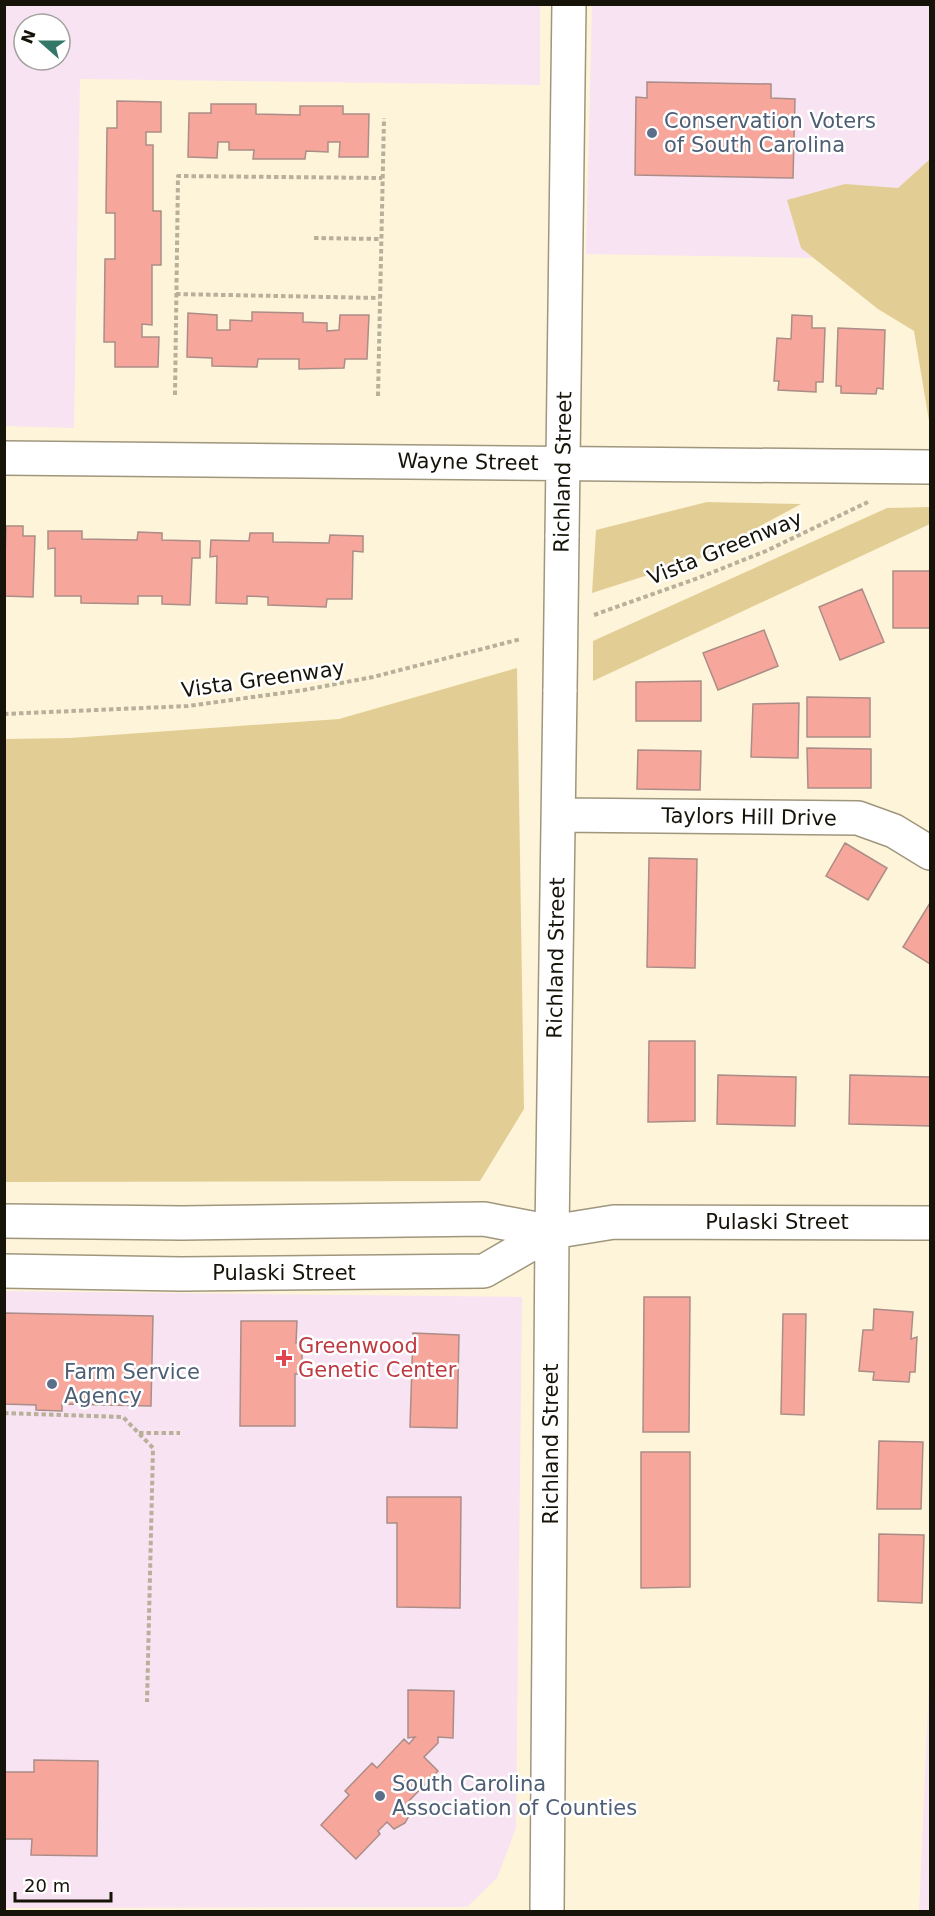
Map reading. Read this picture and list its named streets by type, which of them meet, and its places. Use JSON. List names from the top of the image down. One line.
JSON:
{"streets":{"street":["Wayne Street","Richland Street","Taylors Hill Drive","Pulaski Street"],"path":["Vista Greenway"]},"crossings":[["Wayne Street","Richland Street"],["Richland Street","Taylors Hill Drive"],["Richland Street","Pulaski Street"]],"places":{"other":["Conservation Voters of South Carolina","Farm Service Agency","South Carolina Association of Counties"],"health":["Greenwood Genetic Center"]},"scale_bar":"20 m","north":"left"}
